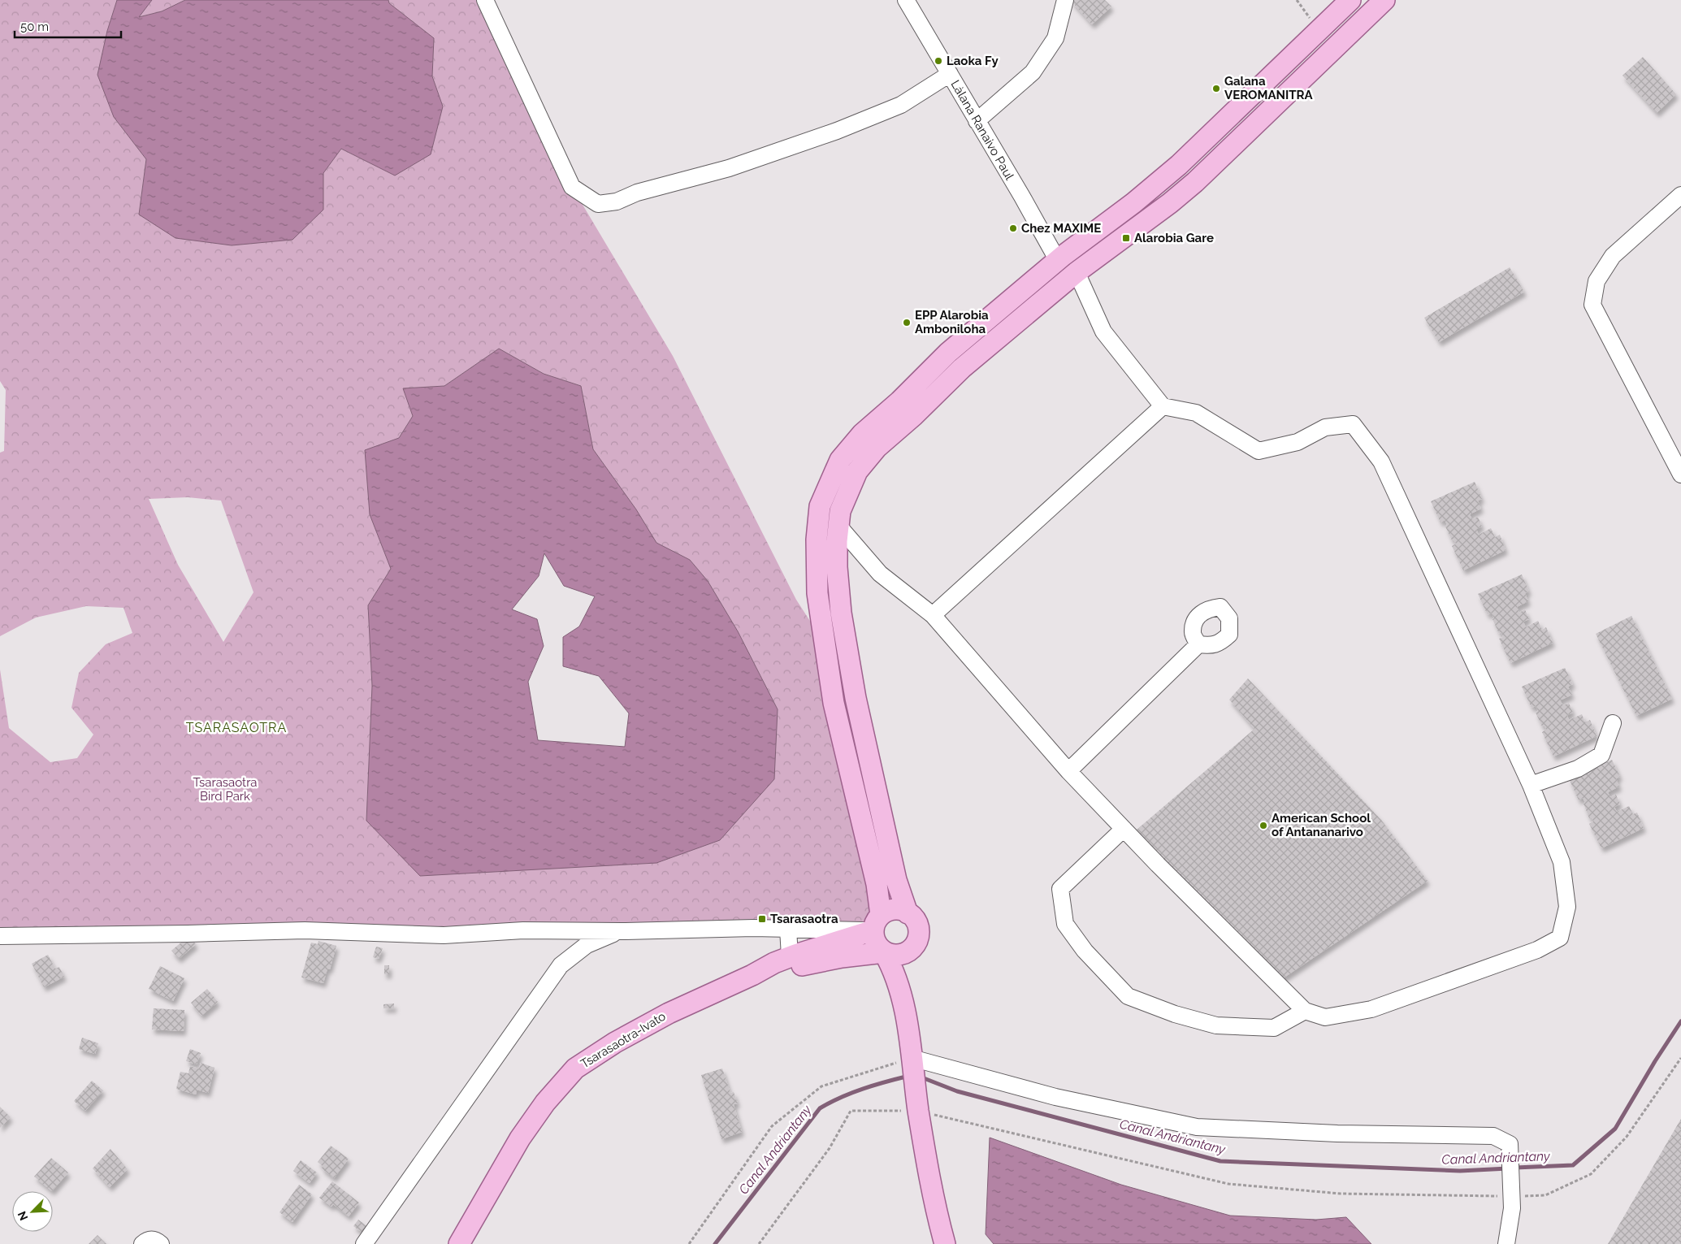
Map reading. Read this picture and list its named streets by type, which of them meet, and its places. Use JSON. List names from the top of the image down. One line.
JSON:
{"streets":{"main road":["Tsarasaotra-Ivato"],"street":["Làlana Ranaivo Paul"]},"districts":["TSARASAOTRA"],"water":["Canal Andriantany"],"parks":["Tsarasaotra Bird Park"],"places":{"other":["Laoka Fy","Galana VEROMANITRA","Chez MAXIME","EPP Alarobia Amboniloha","American School of Antananarivo"],"transit":["Alarobia Gare","Tsarasaotra"]},"scale_bar":"50 m","north":"bottom left"}
